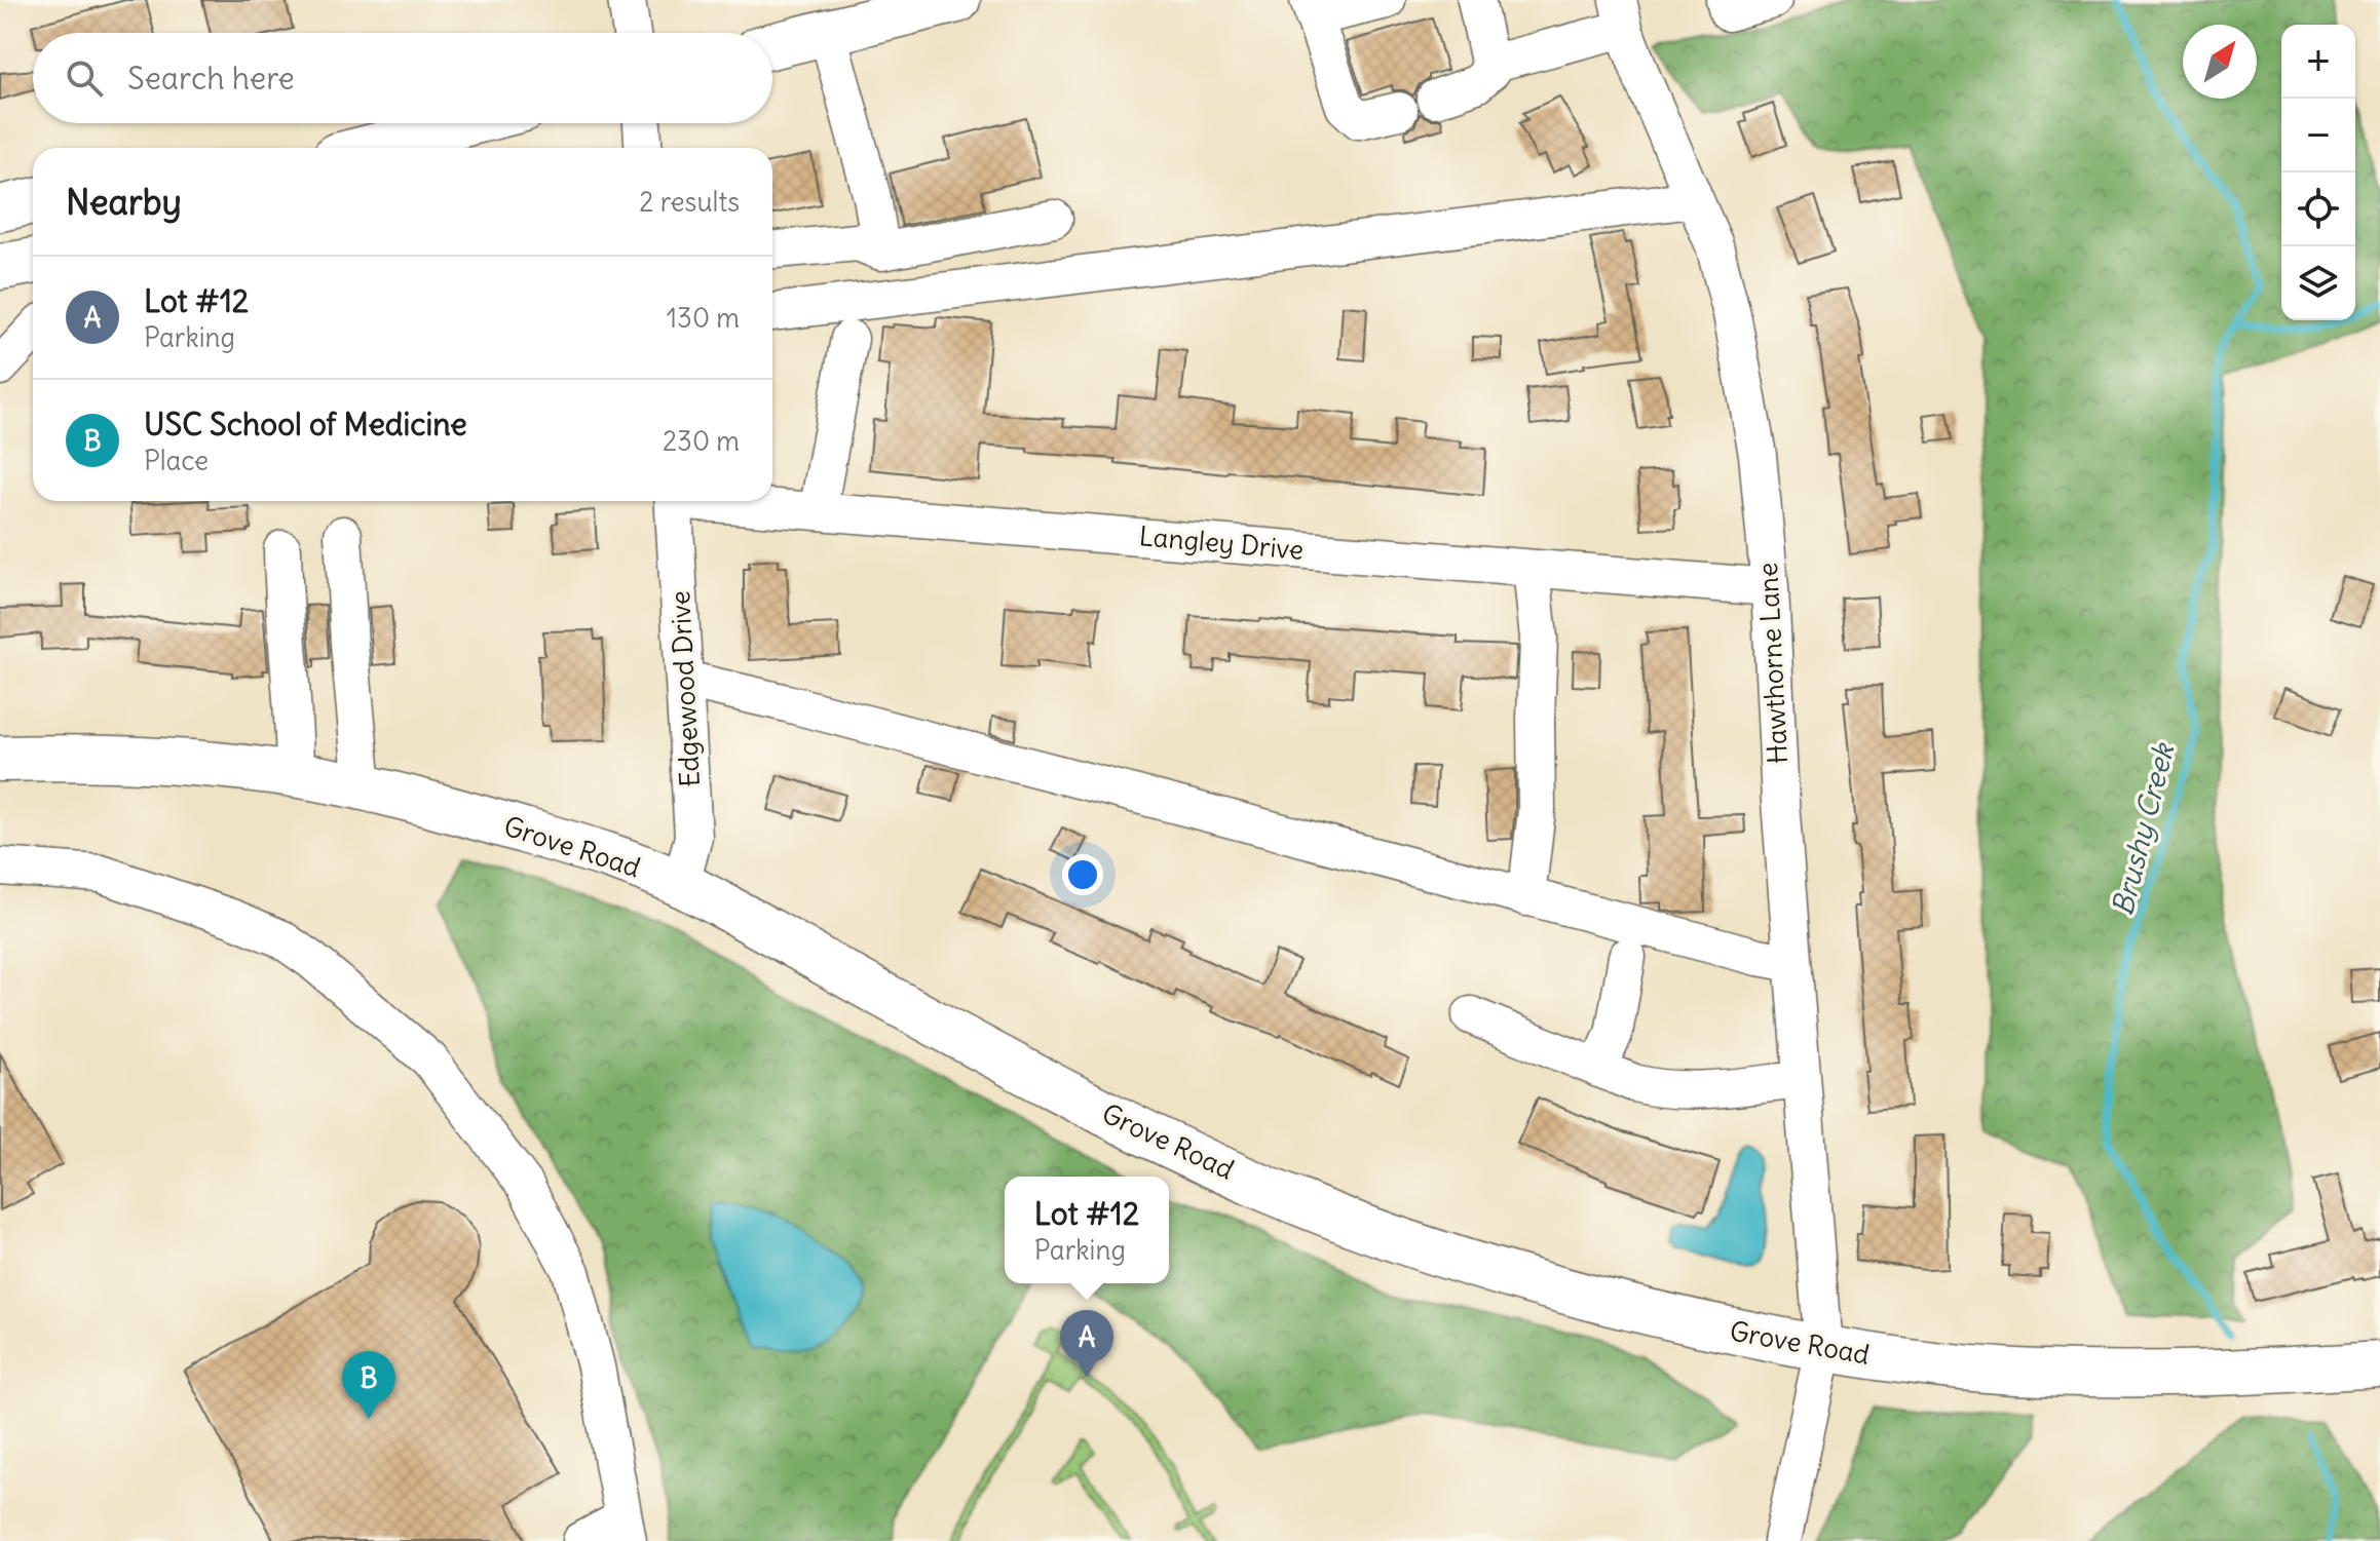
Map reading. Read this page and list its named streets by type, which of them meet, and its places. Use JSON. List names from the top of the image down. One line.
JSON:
{"streets":{"main road":["Grove Road"],"street":["Langley Drive","Hawthorne Lane","Edgewood Drive"]},"crossings":[["Langley Drive","Hawthorne Lane"],["Hawthorne Lane","Grove Road"],["Edgewood Drive","Grove Road"]],"water":["Brushy Creek"],"north":"top right","page":{"map_buttons":["+","−"],"search":"Search here","heading":["Nearby","2 results"],"list":[{"mark":"A","name":"Lot #12","note":"Parking","value":"130 m"},{"mark":"B","name":"USC School of Medicine","note":"Place","value":"230 m"}],"popup":["Lot #12","Parking"],"pins":["A","B"]}}
